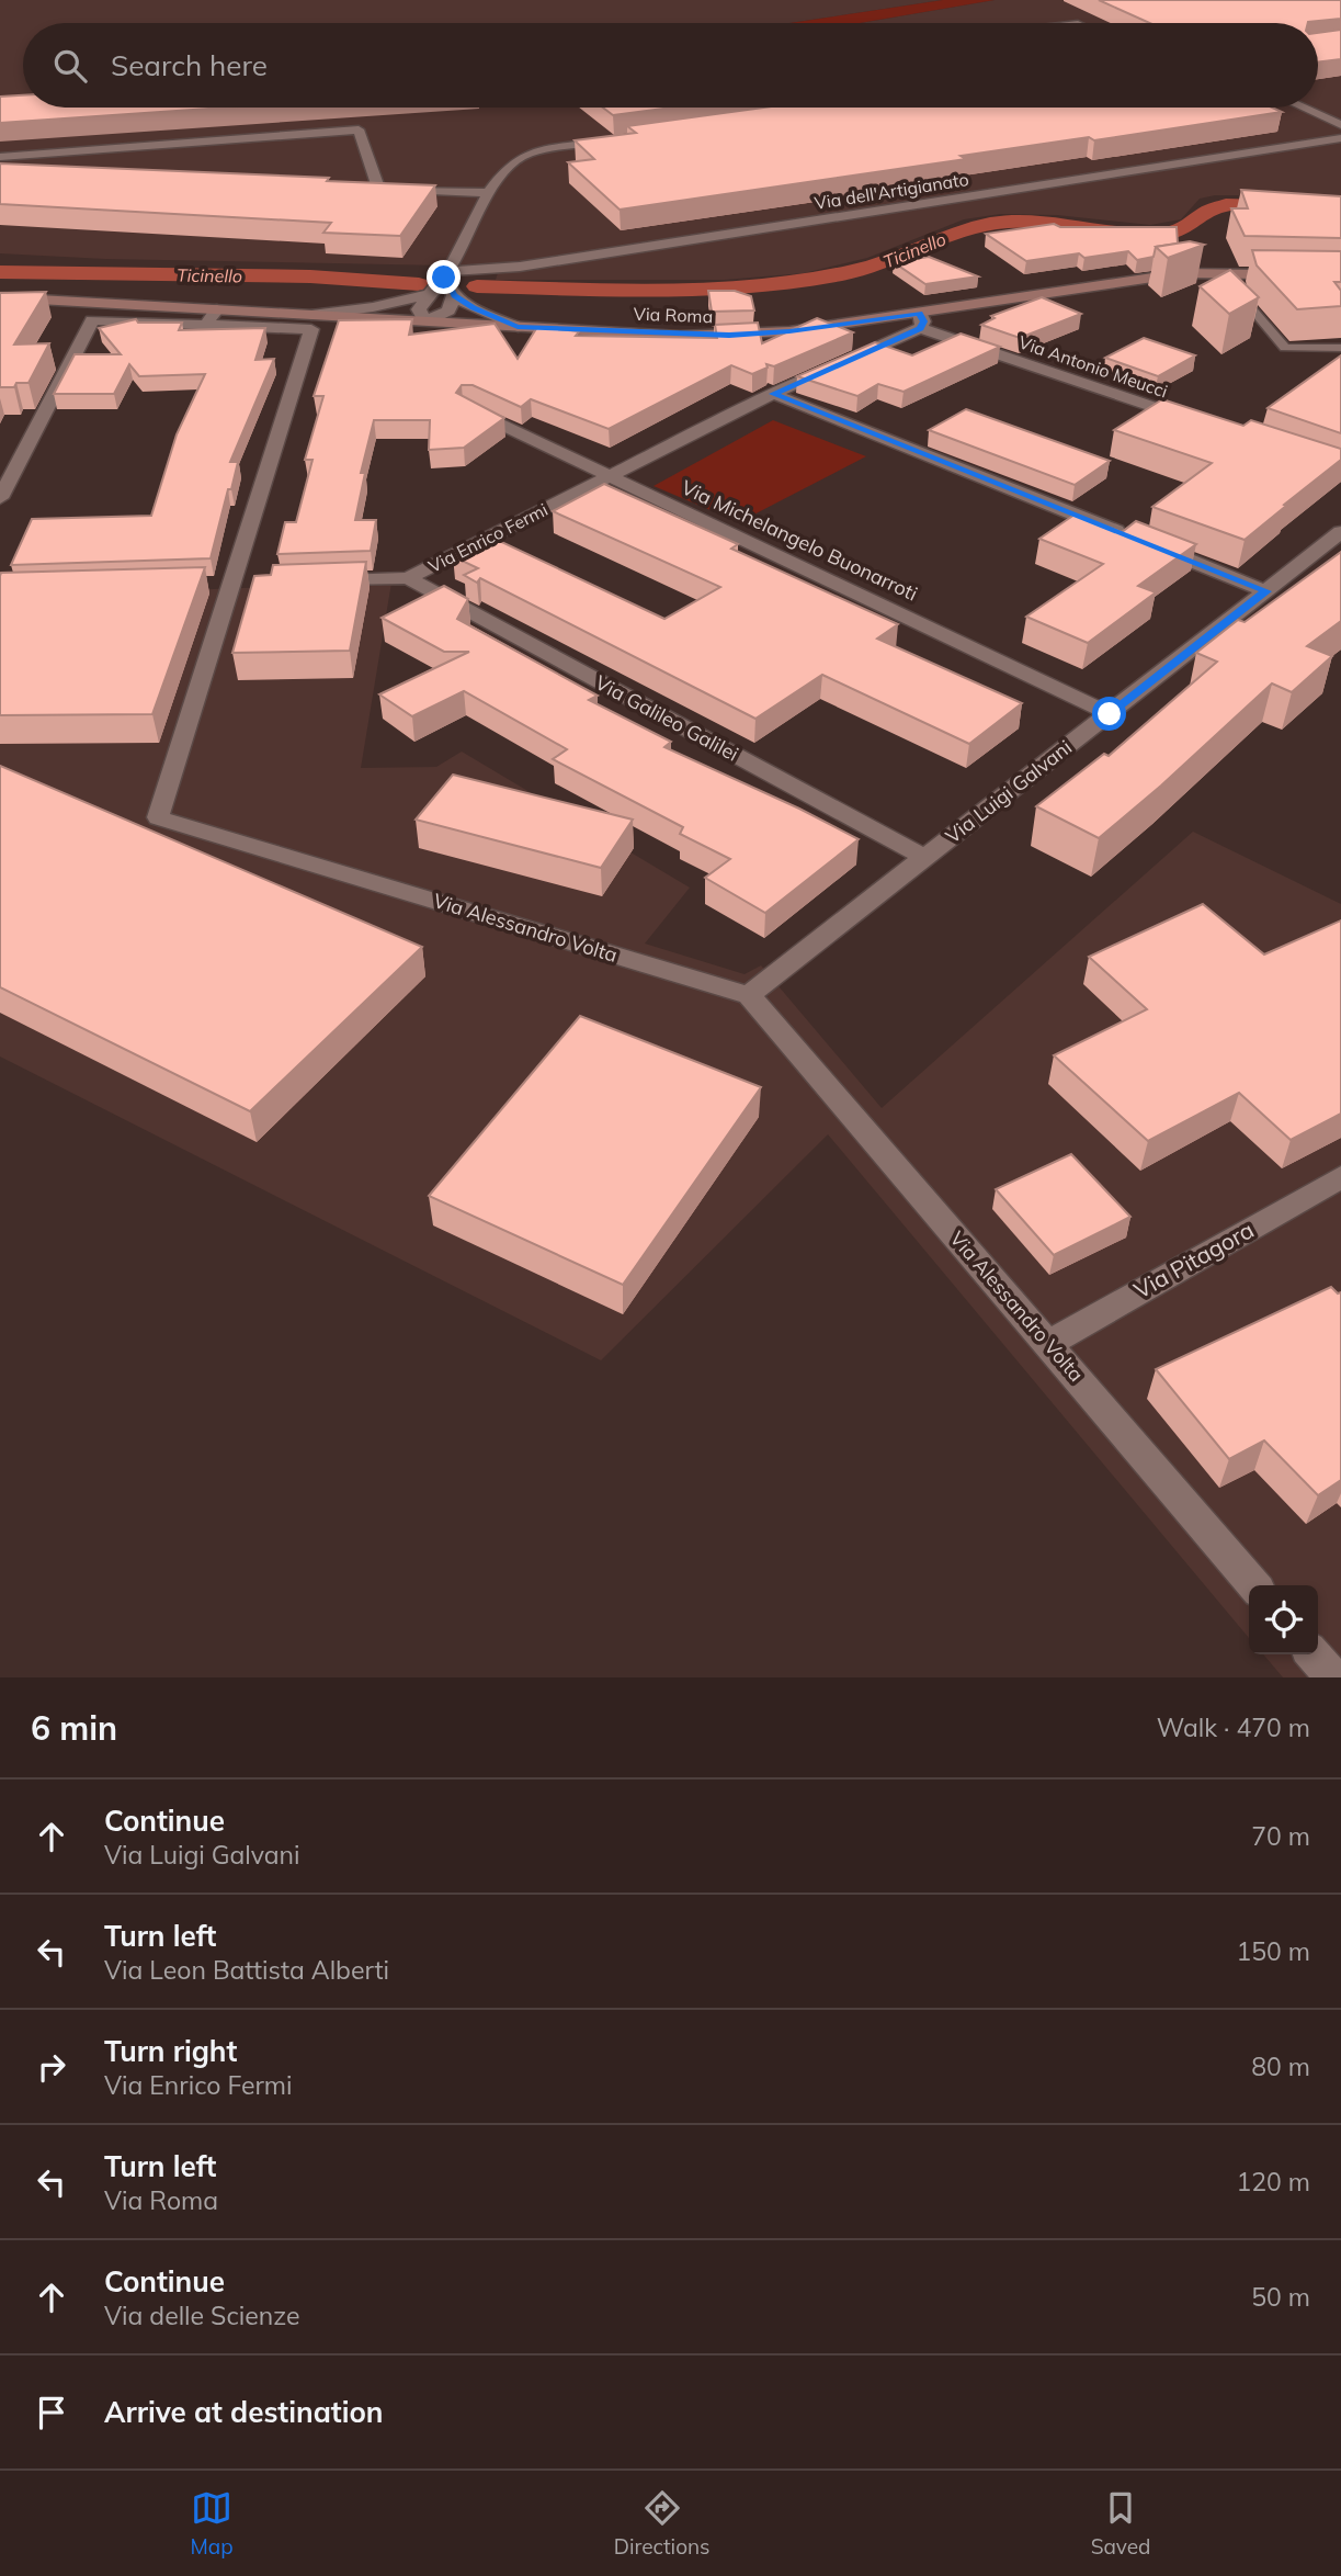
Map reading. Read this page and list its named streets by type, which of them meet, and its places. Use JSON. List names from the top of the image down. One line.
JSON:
{"streets":{"street":["Via dell'Artigianato","Via Roma","Via Antonio Meucci","Via Enrico Fermi","Via Michelangelo Buonarroti","Via Galileo Galilei","Via Luigi Galvani","Via Alessandro Volta","Via Pitagora"]},"crossings":[["Via Roma","Via Antonio Meucci"],["Via Roma","Via Enrico Fermi"],["Via Roma","Via Alessandro Volta"],["Via Antonio Meucci","Via Enrico Fermi"],["Via Enrico Fermi","Via Michelangelo Buonarroti"],["Via Enrico Fermi","Via Galileo Galilei"],["Via Michelangelo Buonarroti","Via Luigi Galvani"],["Via Galileo Galilei","Via Luigi Galvani"],["Via Luigi Galvani","Via Alessandro Volta"],["Via Alessandro Volta","Via Pitagora"]],"water":["Ticinello"],"page":{"search":"Search here","heading":["6 min","Walk · 470 m"],"list":[["Continue","Via Luigi Galvani","70 m"],["Turn left","Via Leon Battista Alberti","150 m"],["Turn right","Via Enrico Fermi","80 m"],["Turn left","Via Roma","120 m"],["Continue","Via delle Scienze","50 m"],"Arrive at destination"],"nav":["Map","Directions","Saved"]}}
